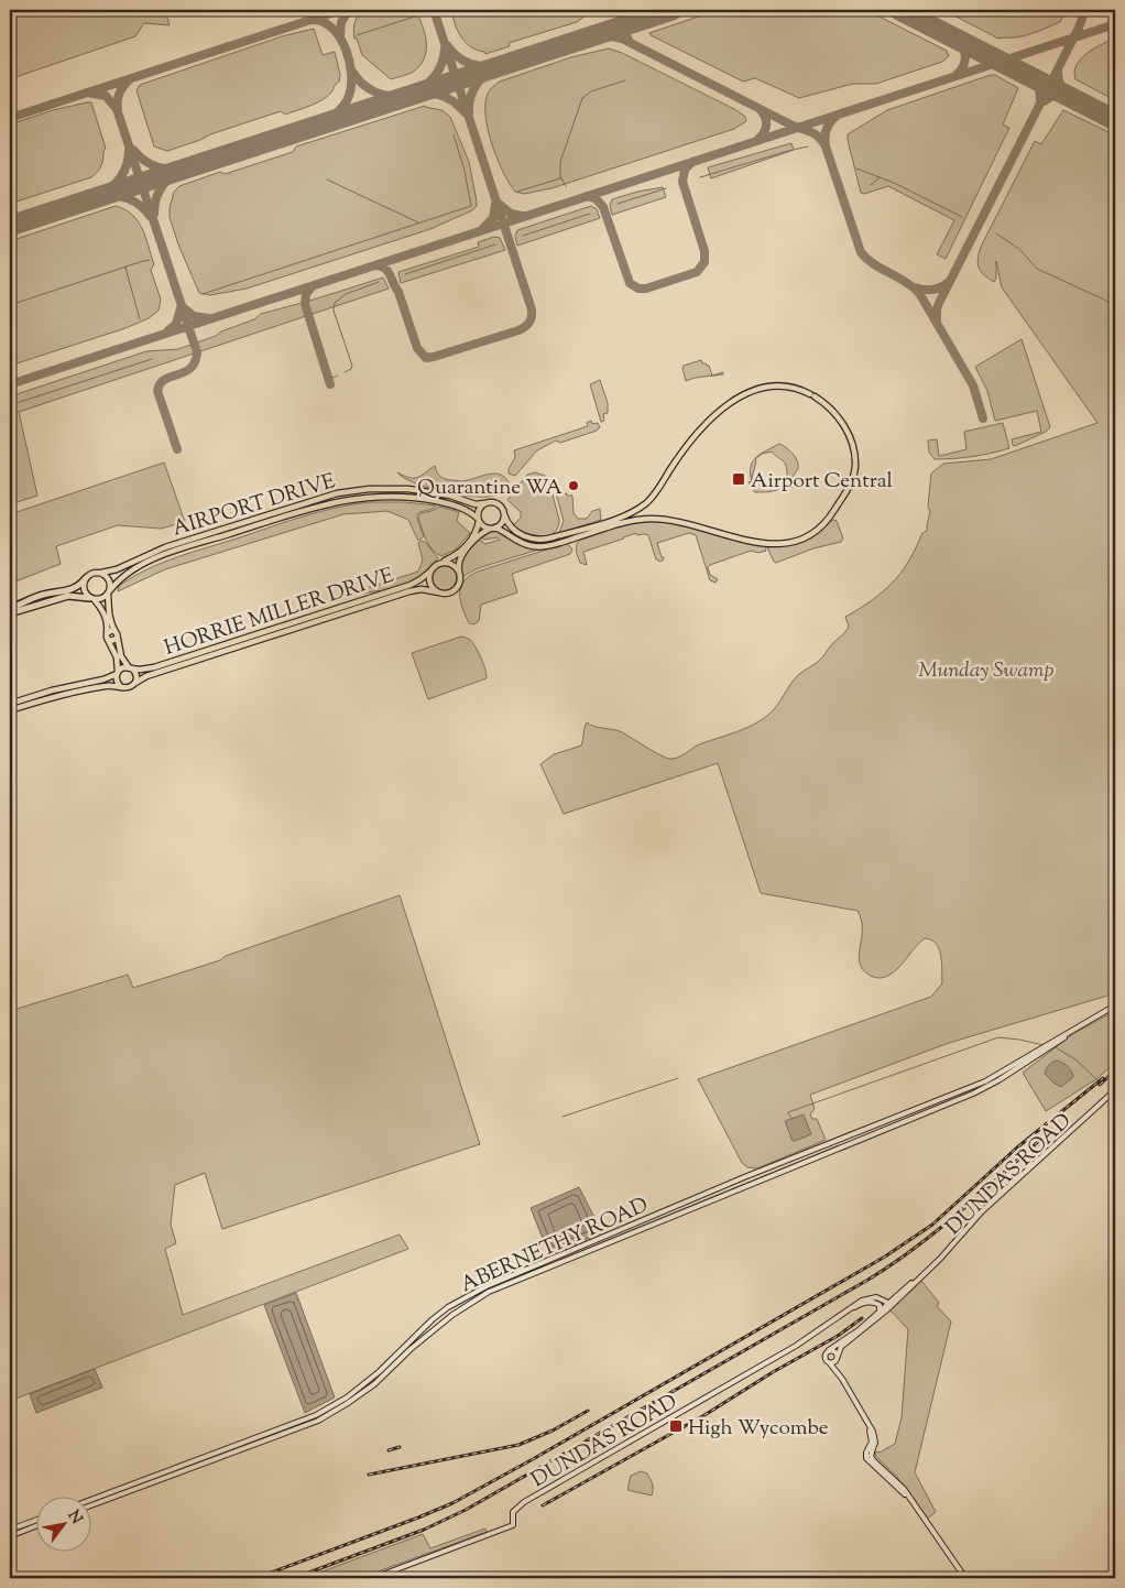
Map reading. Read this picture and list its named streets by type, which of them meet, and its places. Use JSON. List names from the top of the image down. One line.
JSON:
{"streets":{"main road":["AIRPORT DRIVE","HORRIE MILLER DRIVE","DUNDAS ROAD","ABERNETHY ROAD"]},"parks":["Munday Swamp"],"places":{"transit":["Airport Central","High Wycombe"],"other":["Quarantine WA"]},"north":"top right"}
